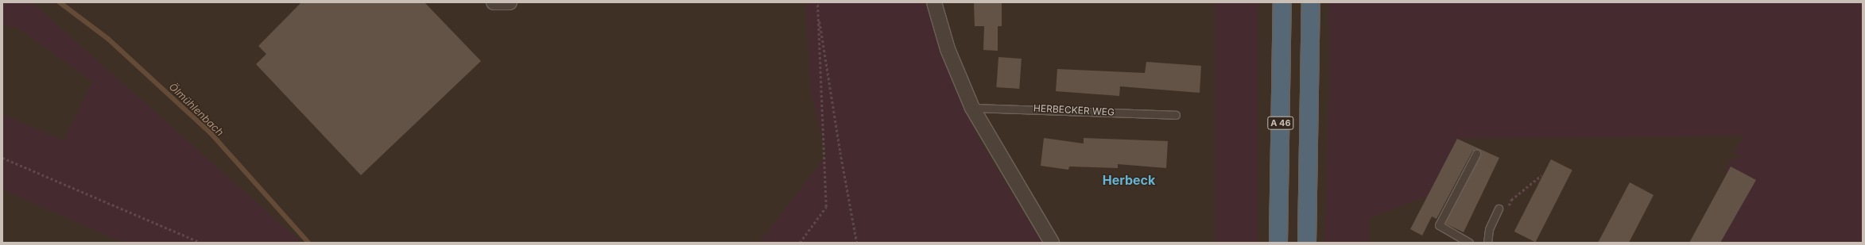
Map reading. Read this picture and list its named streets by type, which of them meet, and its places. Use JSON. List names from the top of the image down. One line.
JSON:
{"streets":{"highway":["A 46"],"lane":["HERBECKER WEG"]},"districts":["Herbeck"],"water":["Ölmühlenbach"]}
